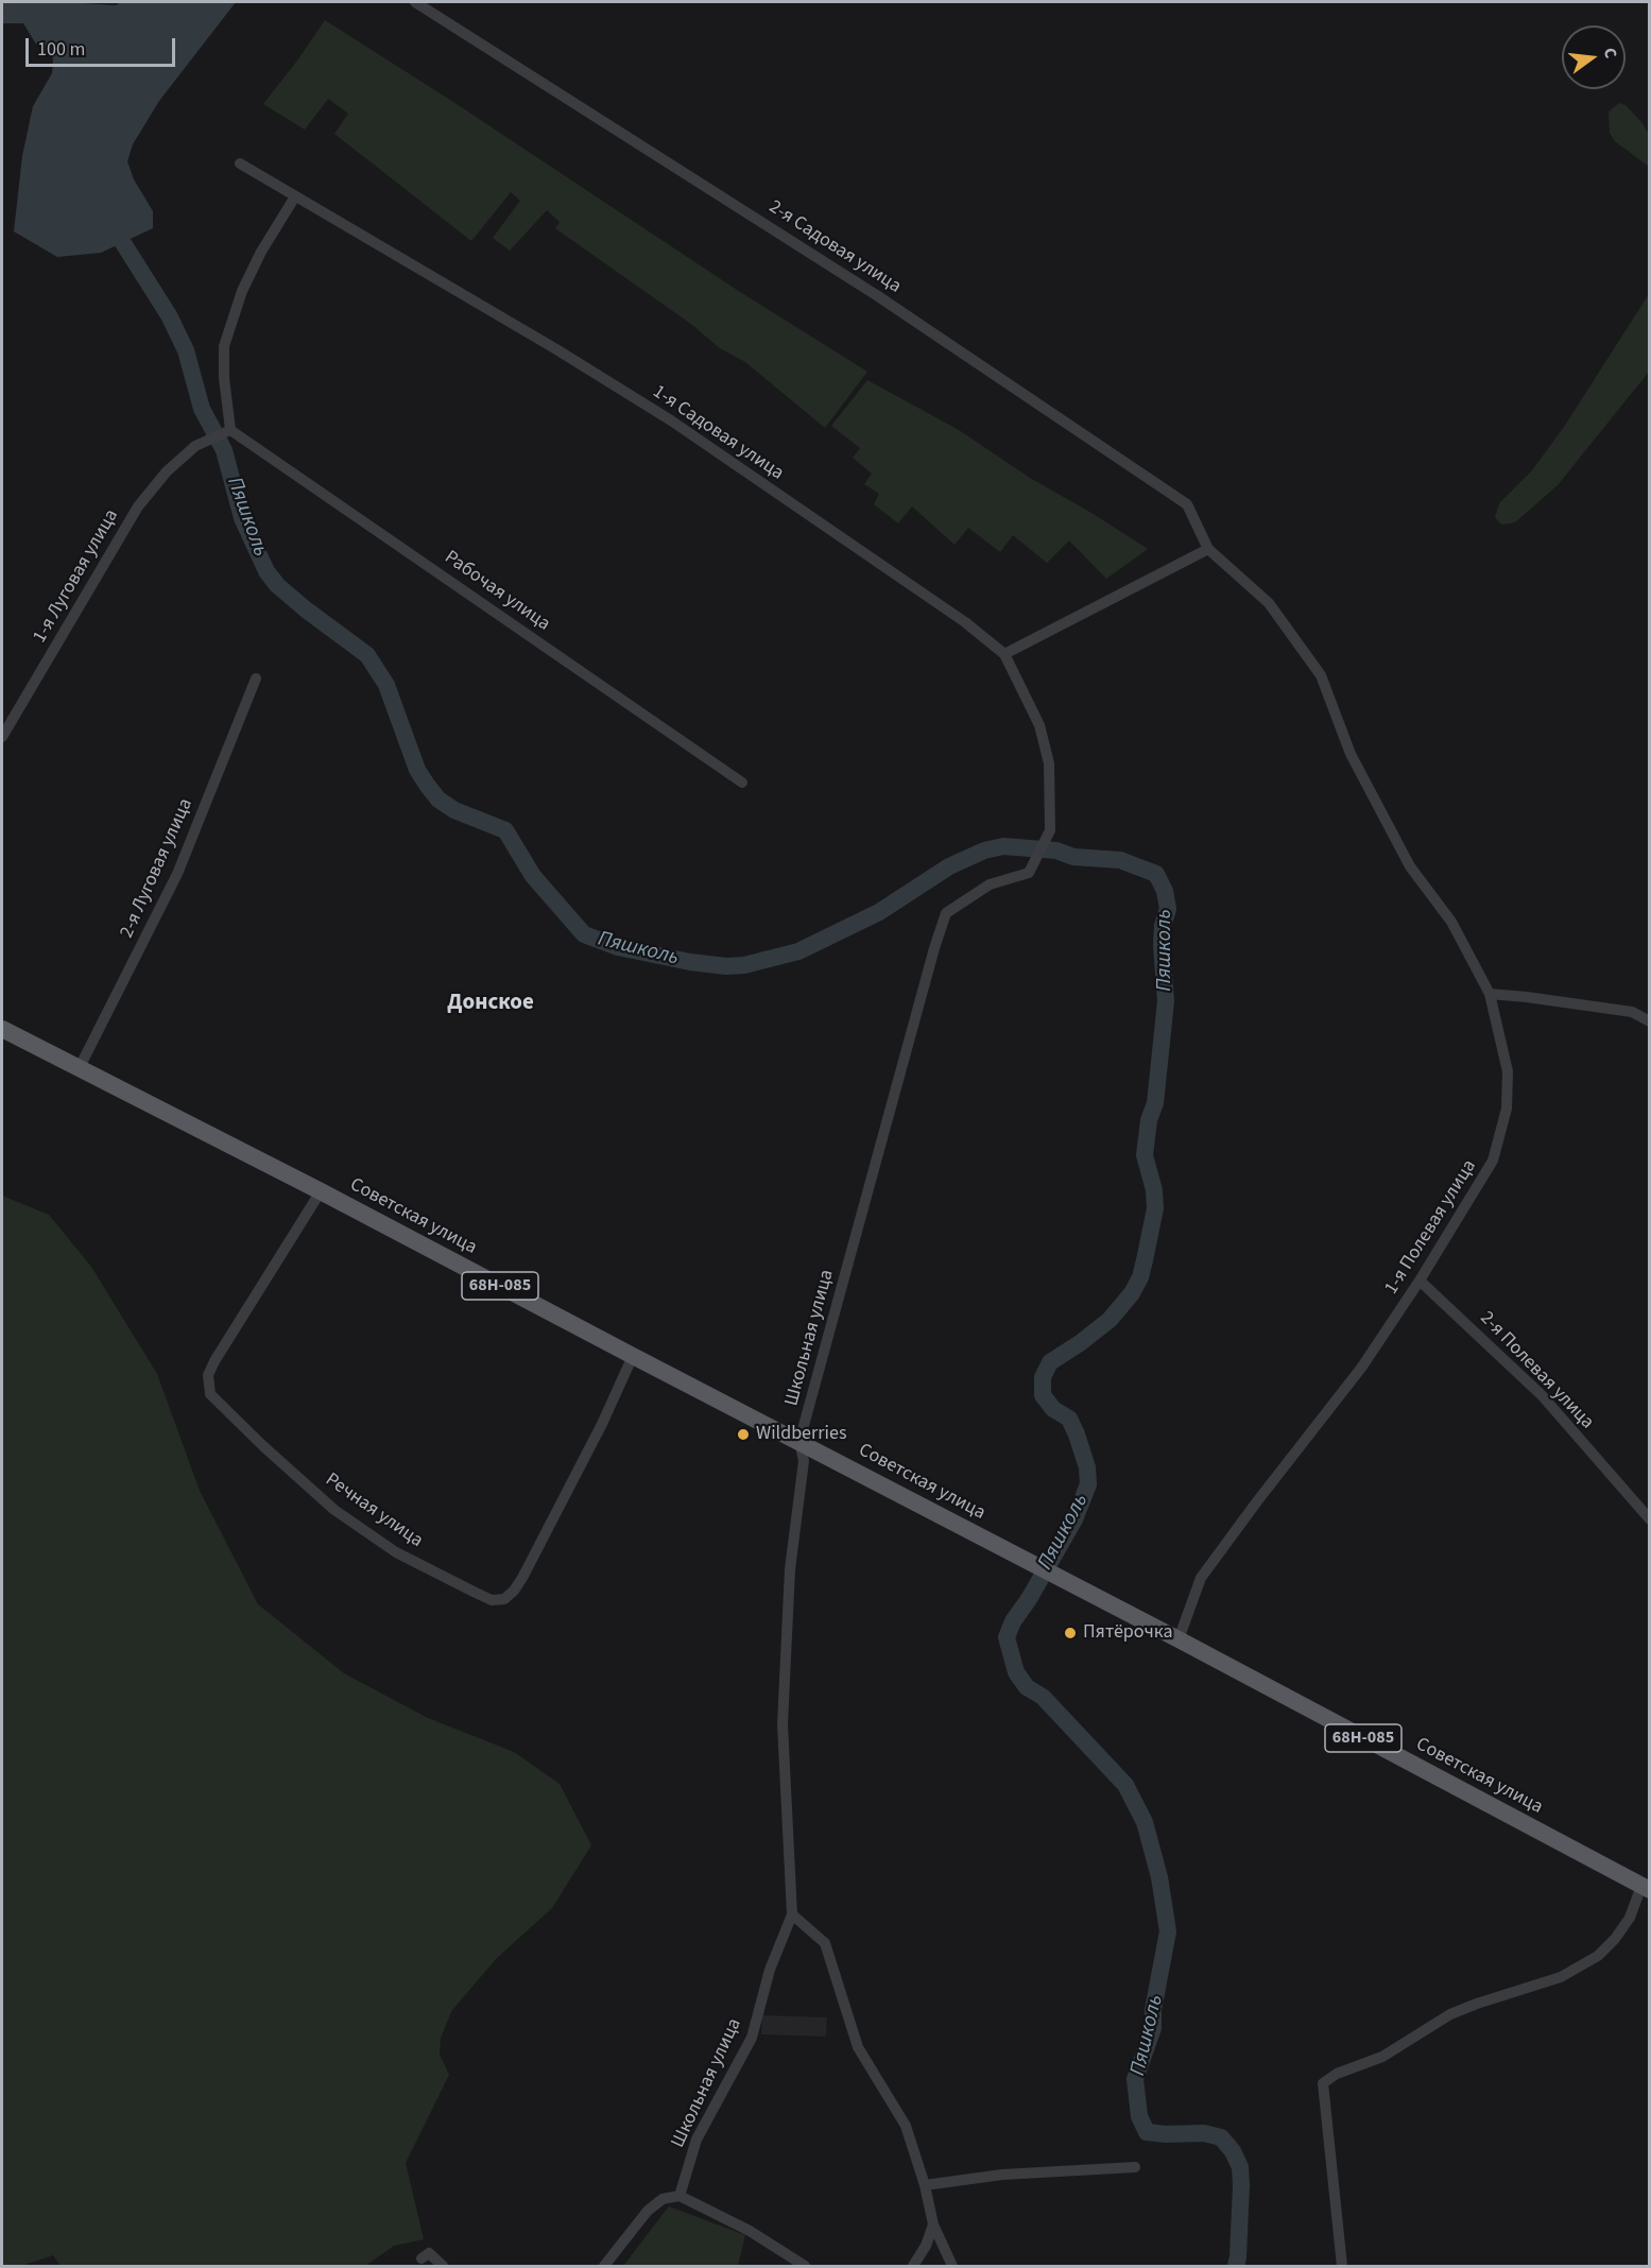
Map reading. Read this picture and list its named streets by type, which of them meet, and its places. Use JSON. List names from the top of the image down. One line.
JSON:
{"streets":{"main road":["Советская улица","68Н-085"],"street":["2-я Садовая улица","1-я Садовая улица","1-я Луговая улица","Рабочая улица","2-я Луговая улица","1-я Полевая улица","Школьная улица","2-я Полевая улица","Речная улица"]},"crossings":[["2-я Садовая улица","1-я Полевая улица"],["1-я Садовая улица","Школьная улица"],["1-я Луговая улица","Рабочая улица"],["2-я Луговая улица","Советская улица"],["Советская улица","1-я Полевая улица"],["Советская улица","Школьная улица"],["Советская улица","Речная улица"],["1-я Полевая улица","2-я Полевая улица"]],"districts":["Донское"],"water":["Пяшколь"],"places":["Wildberries","Пятёрочка"],"scale_bar":"100 m","north":"right"}
